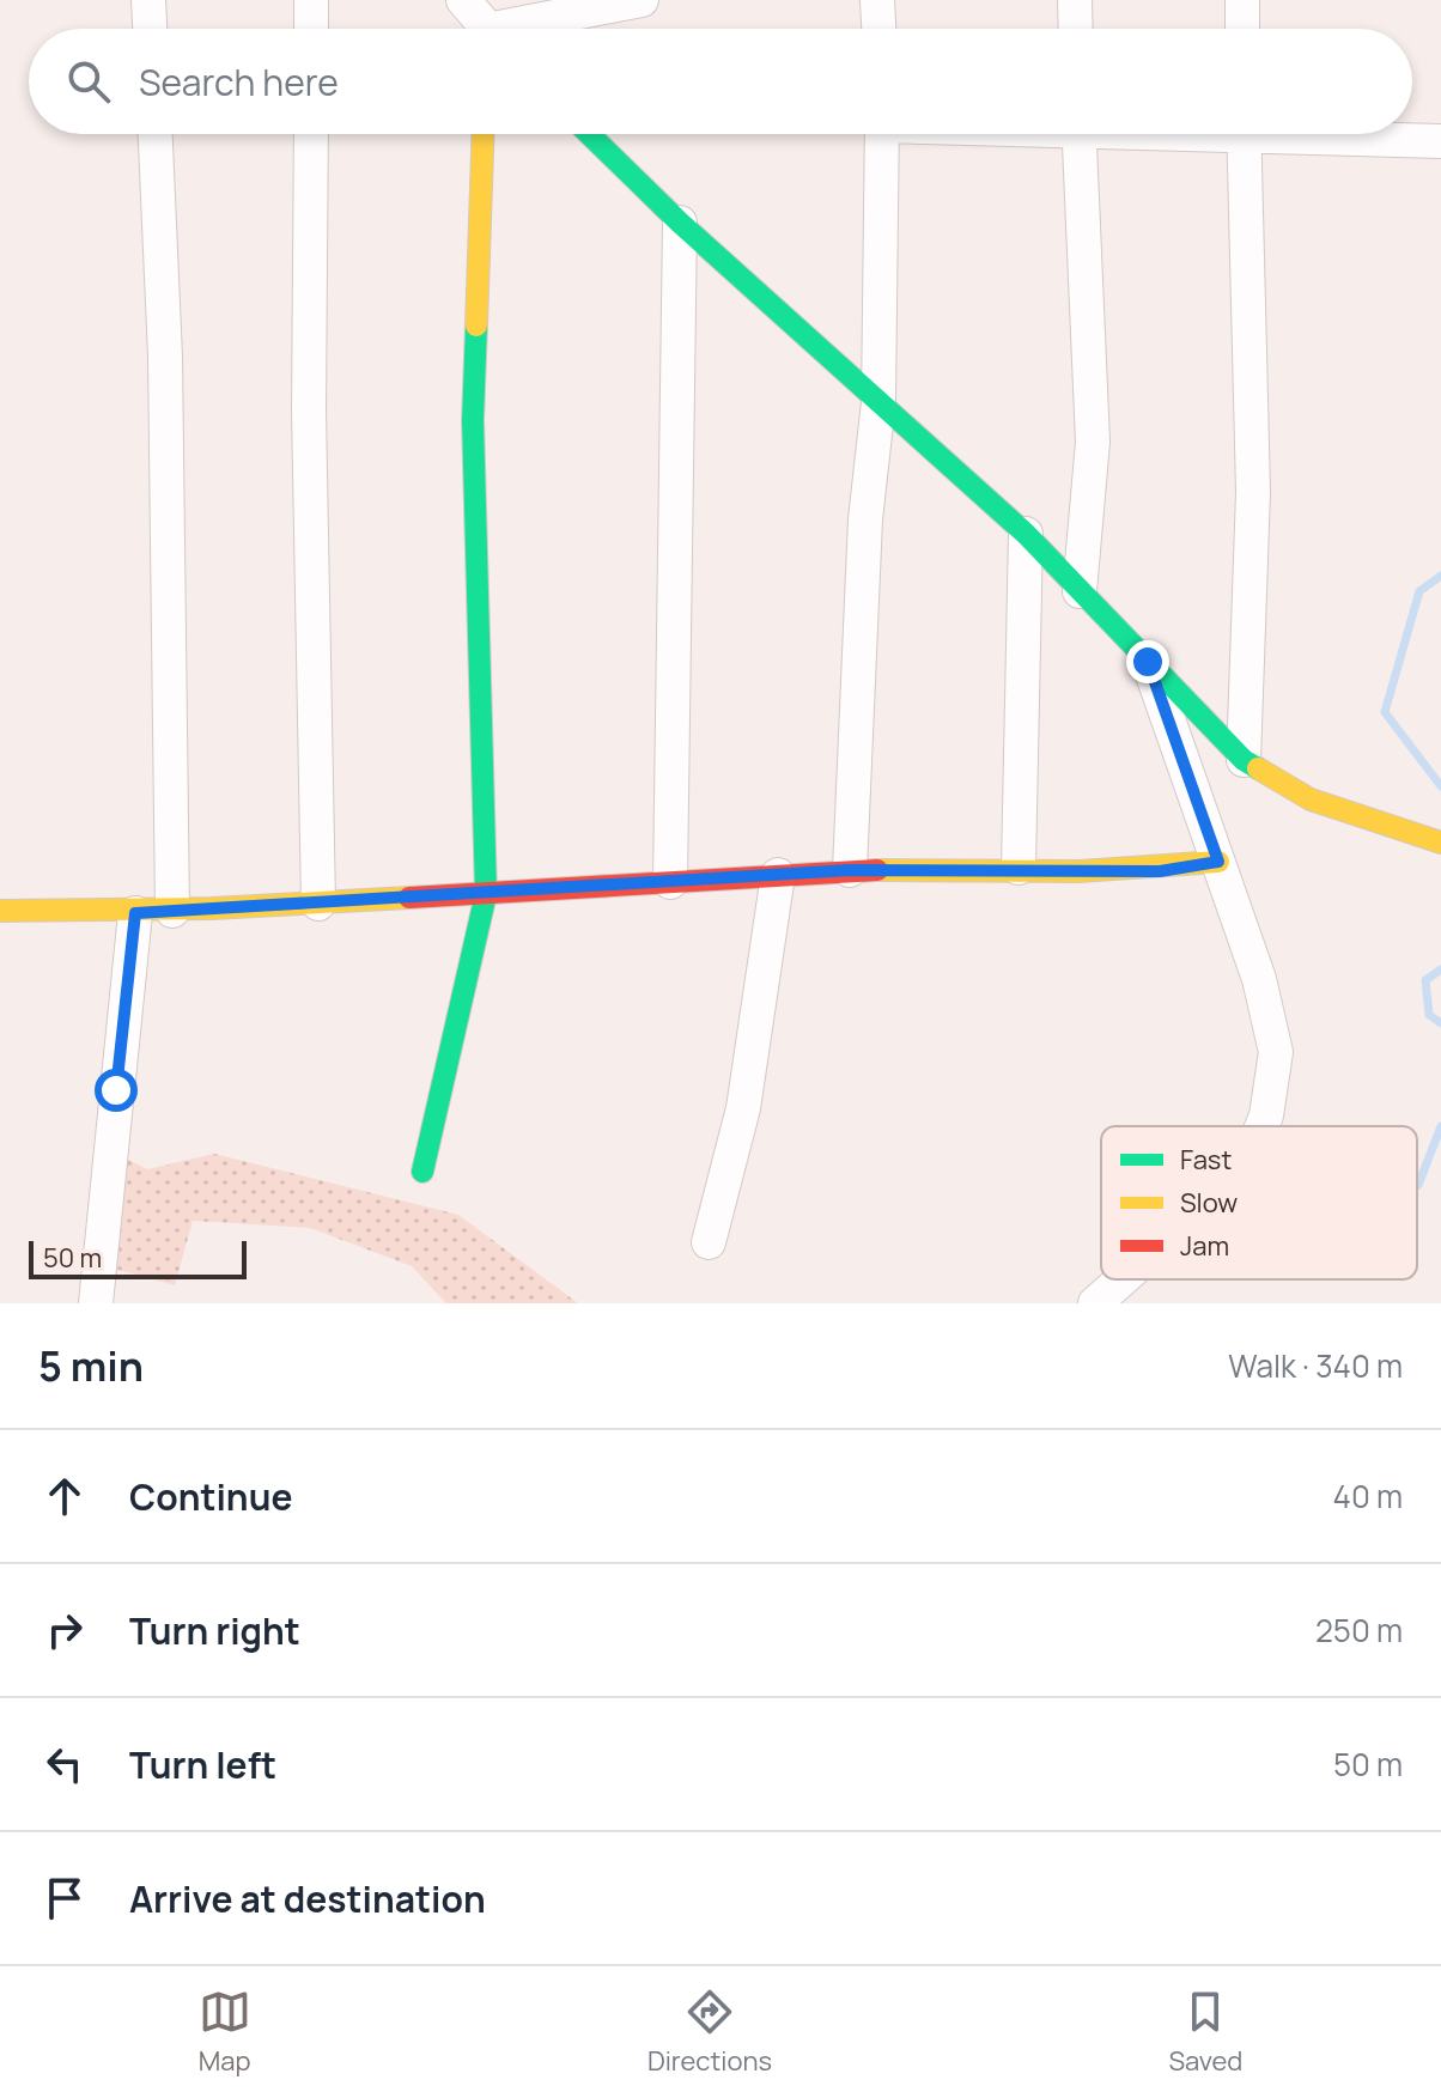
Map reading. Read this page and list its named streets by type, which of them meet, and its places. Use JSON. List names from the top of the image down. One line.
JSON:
{"legend":["Fast","Slow","Jam"],"scale_bar":"50 m","page":{"search":"Search here","scale":"50 m","heading":["5 min","Walk · 340 m"],"list":[["Continue","40 m"],["Turn right","250 m"],["Turn left","50 m"],"Arrive at destination"],"nav":["Map","Directions","Saved"]}}
